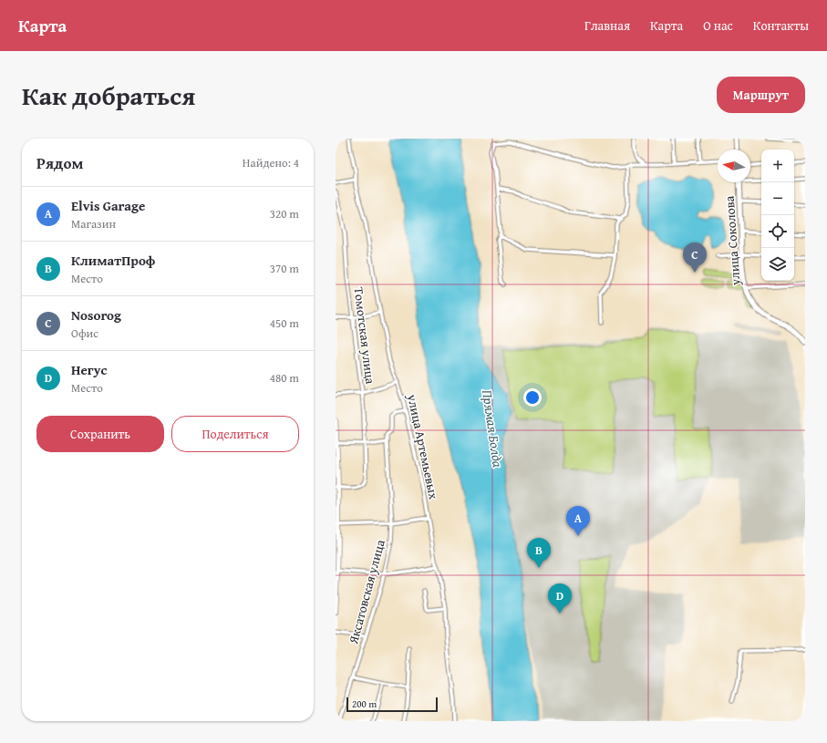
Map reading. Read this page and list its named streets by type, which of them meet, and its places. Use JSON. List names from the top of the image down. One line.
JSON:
{"streets":{"main road":["улица Соколова"],"street":["Томотская улица","улица Артемьевых","Яксатовская улица"]},"crossings":[["улица Артемьевых","Яксатовская улица"]],"water":["Прямая Болда"],"scale_bar":"200 m","north":"left","page":{"header":"Карта","nav":["Главная","Карта","О нас","Контакты"],"title":"Как добраться","buttons":["Маршрут",["Сохранить","Поделиться"]],"heading":["Рядом","Найдено: 4"],"map_buttons":["+","−"],"list":[{"mark":"A","name":"Elvis Garage","note":"Магазин","value":"320 m"},{"mark":"B","name":"КлиматПроф","note":"Место","value":"370 m"},{"mark":"C","name":"Nosorog","note":"Офис","value":"450 m"},{"mark":"D","name":"Негус","note":"Место","value":"480 m"}],"pins":["C","A","B","D"],"scale":"200 m"}}
